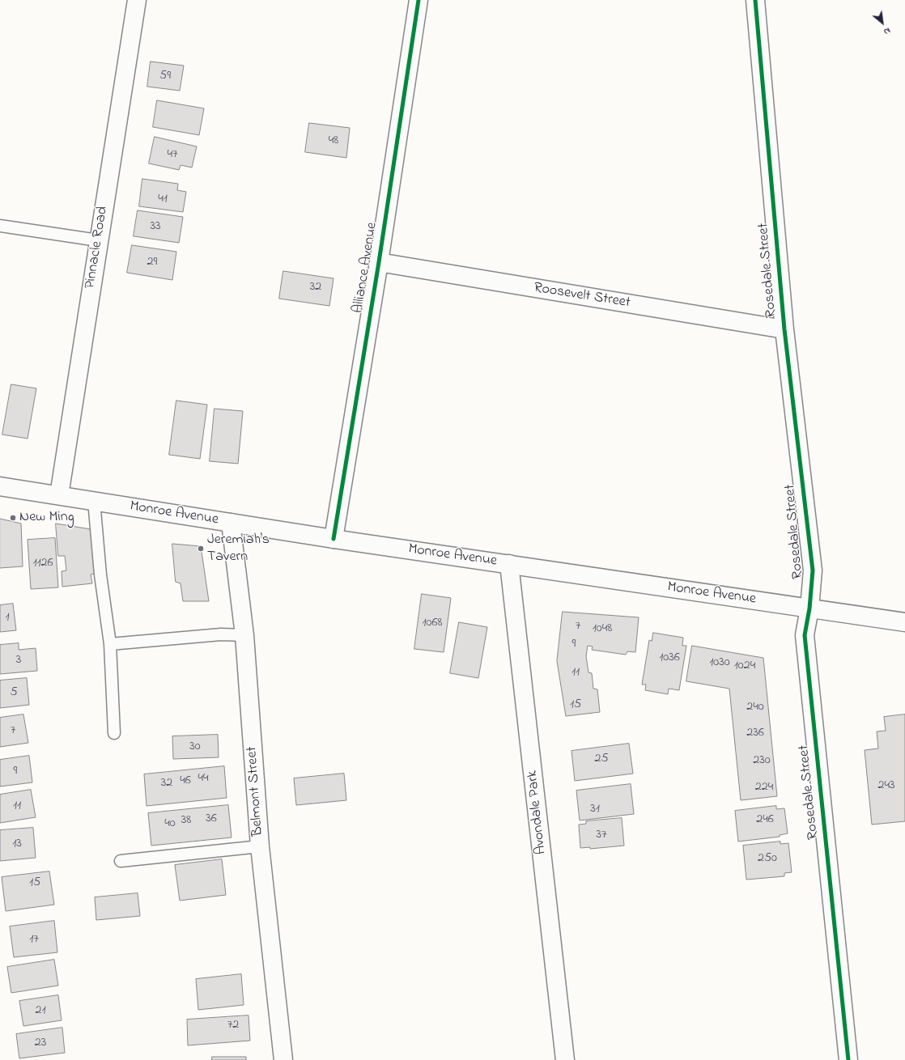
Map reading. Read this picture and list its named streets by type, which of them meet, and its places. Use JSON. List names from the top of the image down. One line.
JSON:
{"streets":{"street":["Pinnacle Road","Alliance Avenue","Rosedale Street","Roosevelt Street","Monroe Avenue","Belmont Street","Avondale Park"]},"crossings":[["Pinnacle Road","Monroe Avenue"],["Alliance Avenue","Roosevelt Street"],["Alliance Avenue","Monroe Avenue"],["Rosedale Street","Roosevelt Street"],["Rosedale Street","Monroe Avenue"],["Monroe Avenue","Belmont Street"],["Monroe Avenue","Avondale Park"]],"places":["New Ming","Jeremiah's Tavern"],"house_numbers":["59","48","47","41","33","29","32","1126","1","1068","7","1048","9","1036","3","1030","1024","11","5","15","240","7","236","30","25","230","9","44","46","32","243","224","11","31","36","246","38","40","37","13","250","15","17","21","72","23"],"north":"bottom right"}
